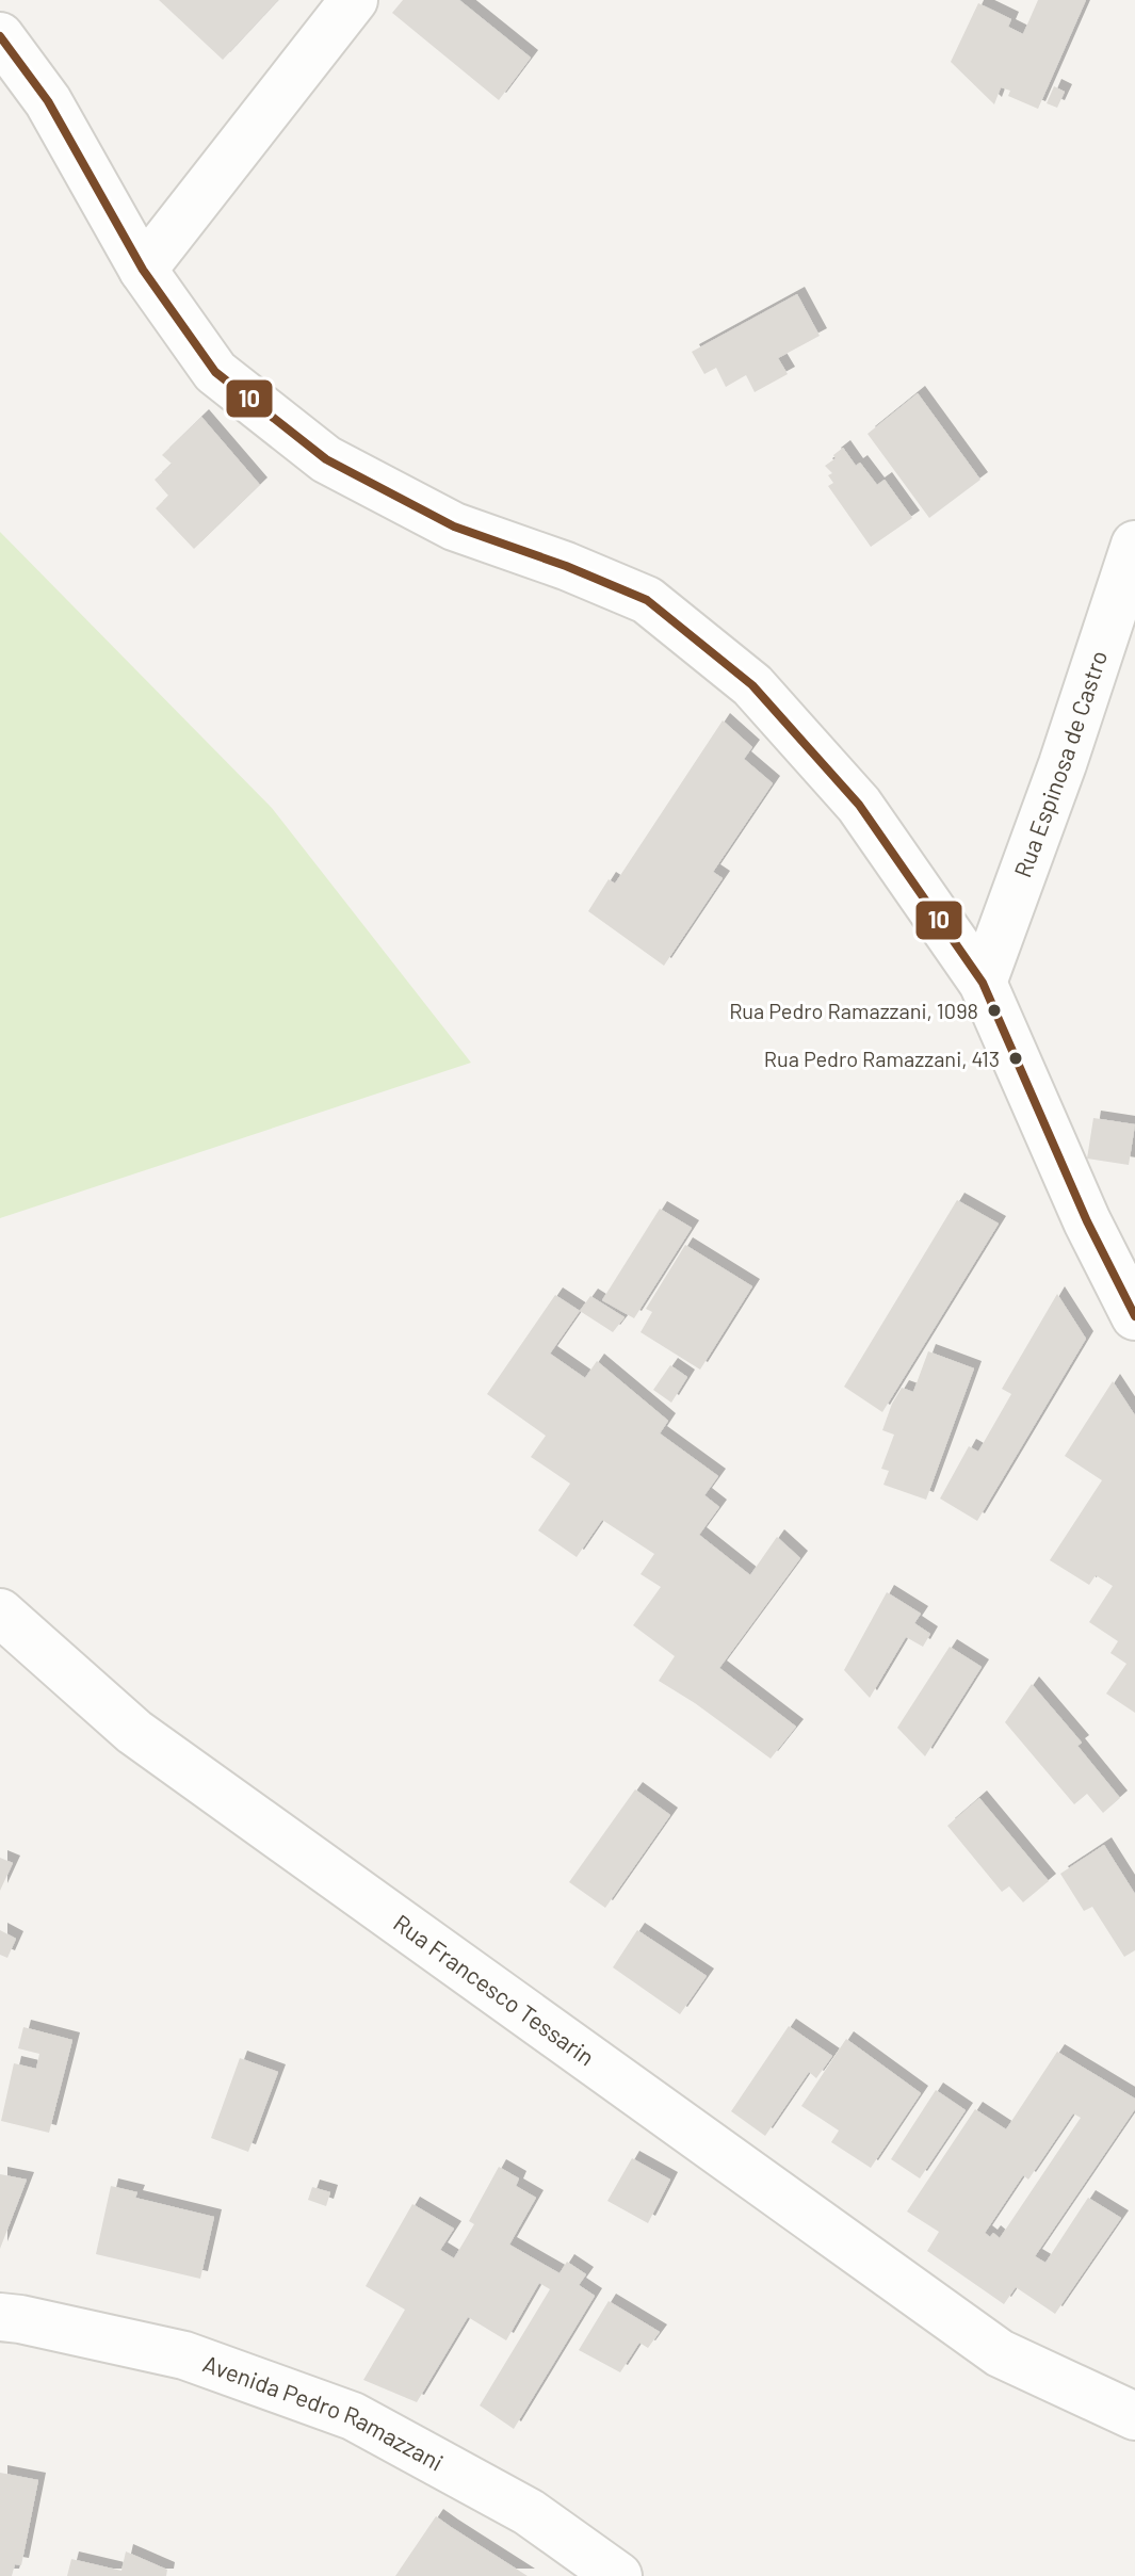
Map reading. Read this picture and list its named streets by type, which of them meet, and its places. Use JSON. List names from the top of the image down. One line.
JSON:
{"streets":{"street":["Rua Espinosa de Castro","Rua Francesco Tessarin","Avenida Pedro Ramazzani"]},"places":["Rua Pedro Ramazzani, 1098","Rua Pedro Ramazzani, 413"],"lines":["transit line 10"]}
